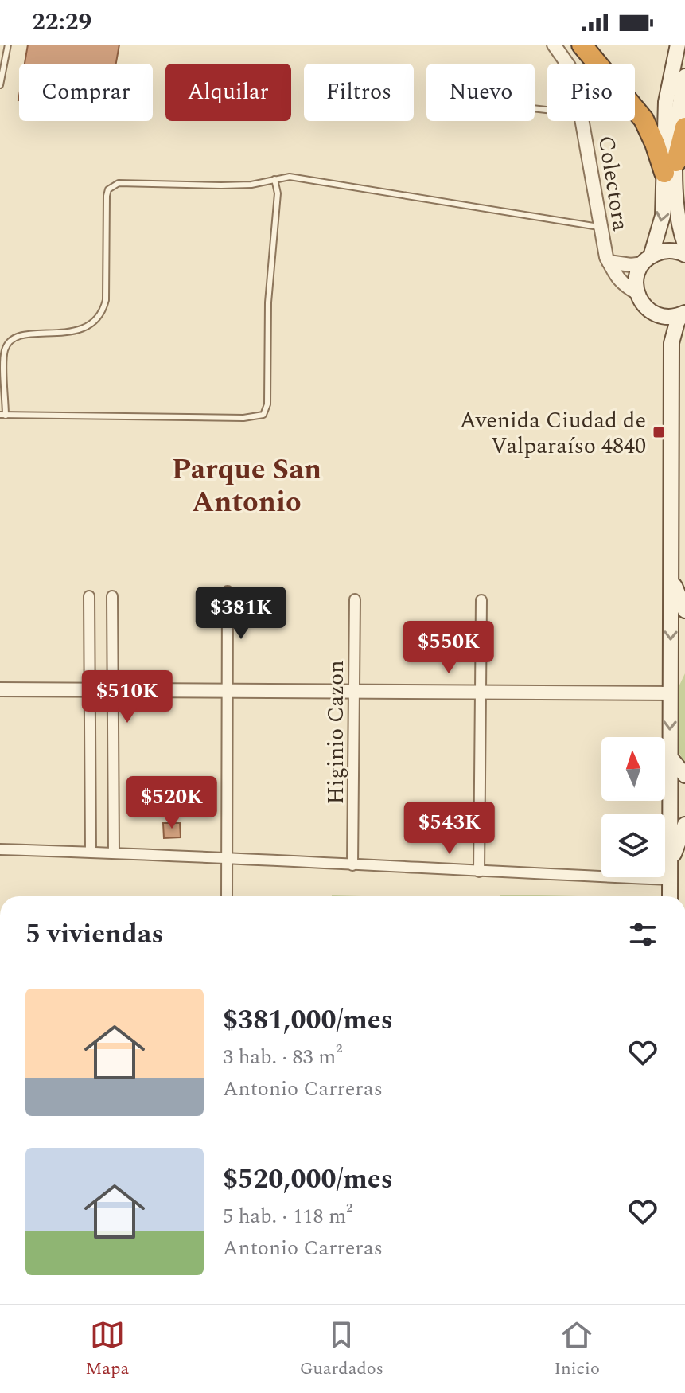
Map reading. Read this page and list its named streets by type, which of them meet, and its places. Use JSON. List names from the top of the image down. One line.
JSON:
{"streets":{"street":["Colectora","Higinio Cazon"]},"districts":["Parque San Antonio"],"places":{"transit":["Avenida Ciudad de Valparaíso 4840"]},"north":"top","page":{"status":"22:29","chip":["Comprar","Alquilar","Filtros","Nuevo","Piso"],"price":["$381K","$550K","$510K","$520K","$543K"],"heading":"5 viviendas","list":[{"name":"$381,000/mes","note":"3 hab. · 83 m² · Antonio Carreras"},{"name":"$520,000/mes","note":"5 hab. · 118 m² · Antonio Carreras"}],"tabs":["Mapa","Guardados","Inicio"]}}
